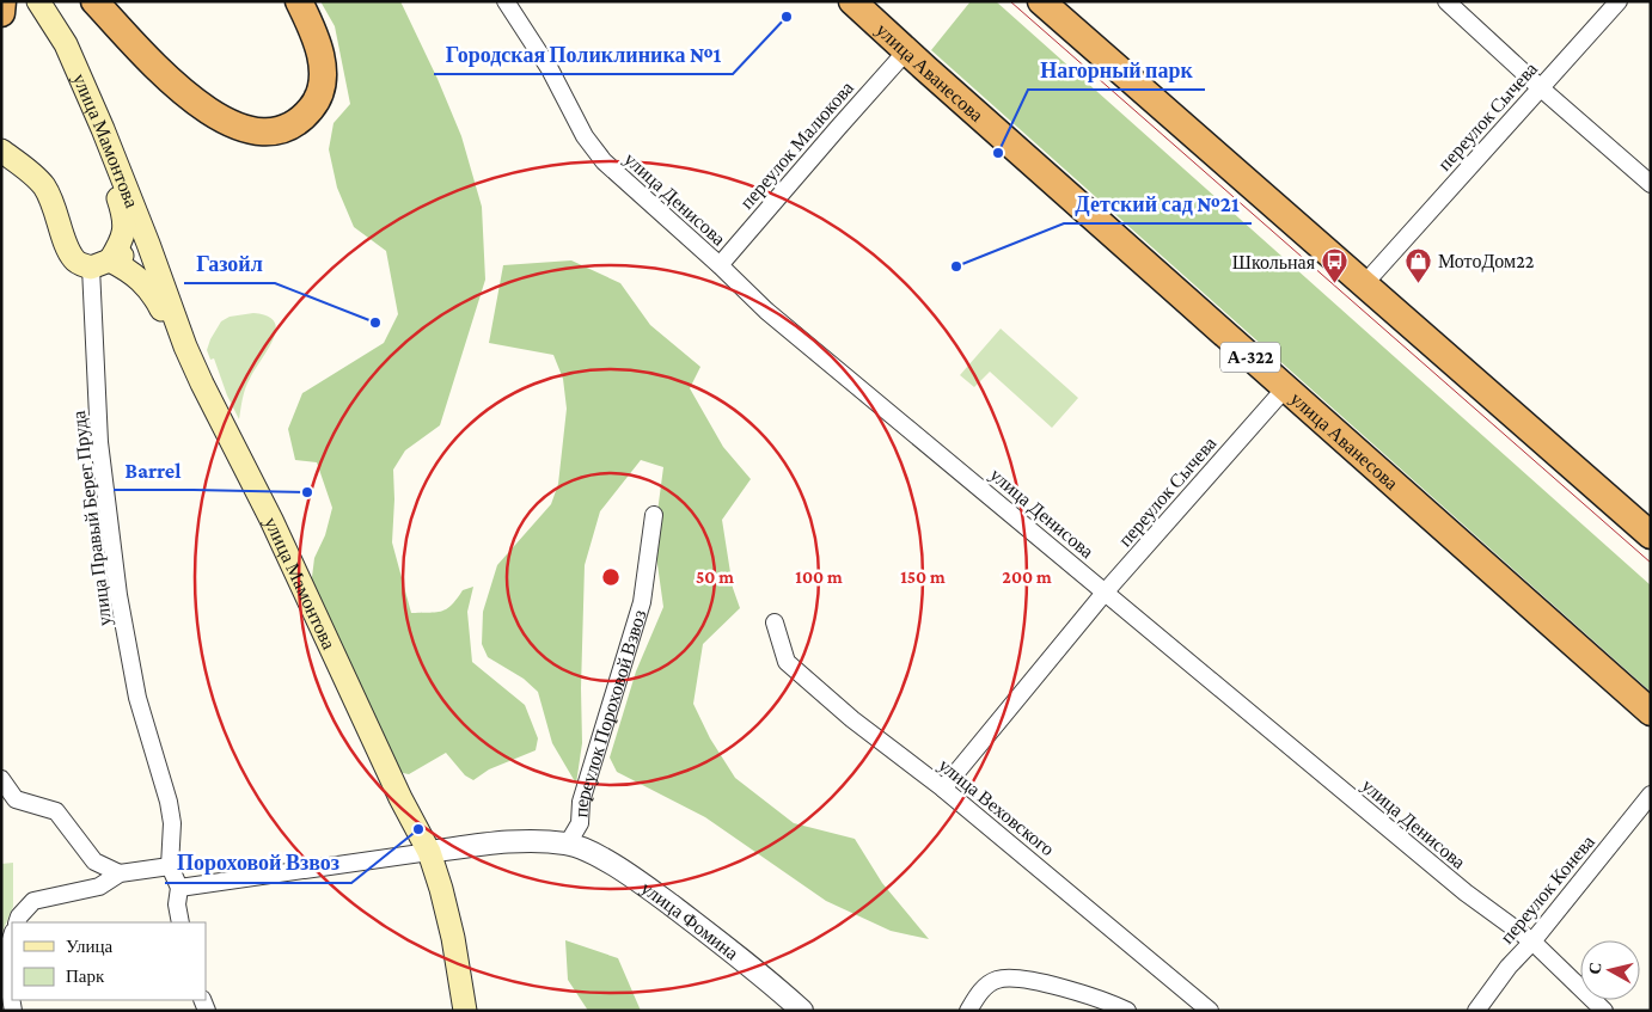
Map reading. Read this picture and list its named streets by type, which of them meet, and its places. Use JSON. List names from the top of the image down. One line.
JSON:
{"streets":{"highway":["улица Аванесова","А-322"],"main road":["улица Мамонтова"],"street":["переулок Сычева","переулок Малюкова","улица Денисова","улица Правый Берег Пруда","переулок Пороховой Взвоз","улица Веховского","переулок Конева","улица Фомина"]},"crossings":[["улица Аванесова","переулок Сычева"],["улица Аванесова","переулок Малюкова"],["переулок Сычева","улица Денисова"],["переулок Сычева","улица Веховского"],["улица Мамонтова","переулок Пороховой Взвоз"],["переулок Малюкова","улица Денисова"],["улица Денисова","переулок Конева"],["улица Правый Берег Пруда","переулок Пороховой Взвоз"],["переулок Пороховой Взвоз","улица Фомина"]],"places":{"other":["Городская Поликлиника №1","Нагорный парк","Детский сад №21","Газойл","Barrel","Пороховой Взвоз"],"shop":["МотоДом22"],"bus stop":["Школьная"]},"legend":["Улица","Парк"],"north":"left","rings":["50 m","100 m","150 m","200 m"]}
